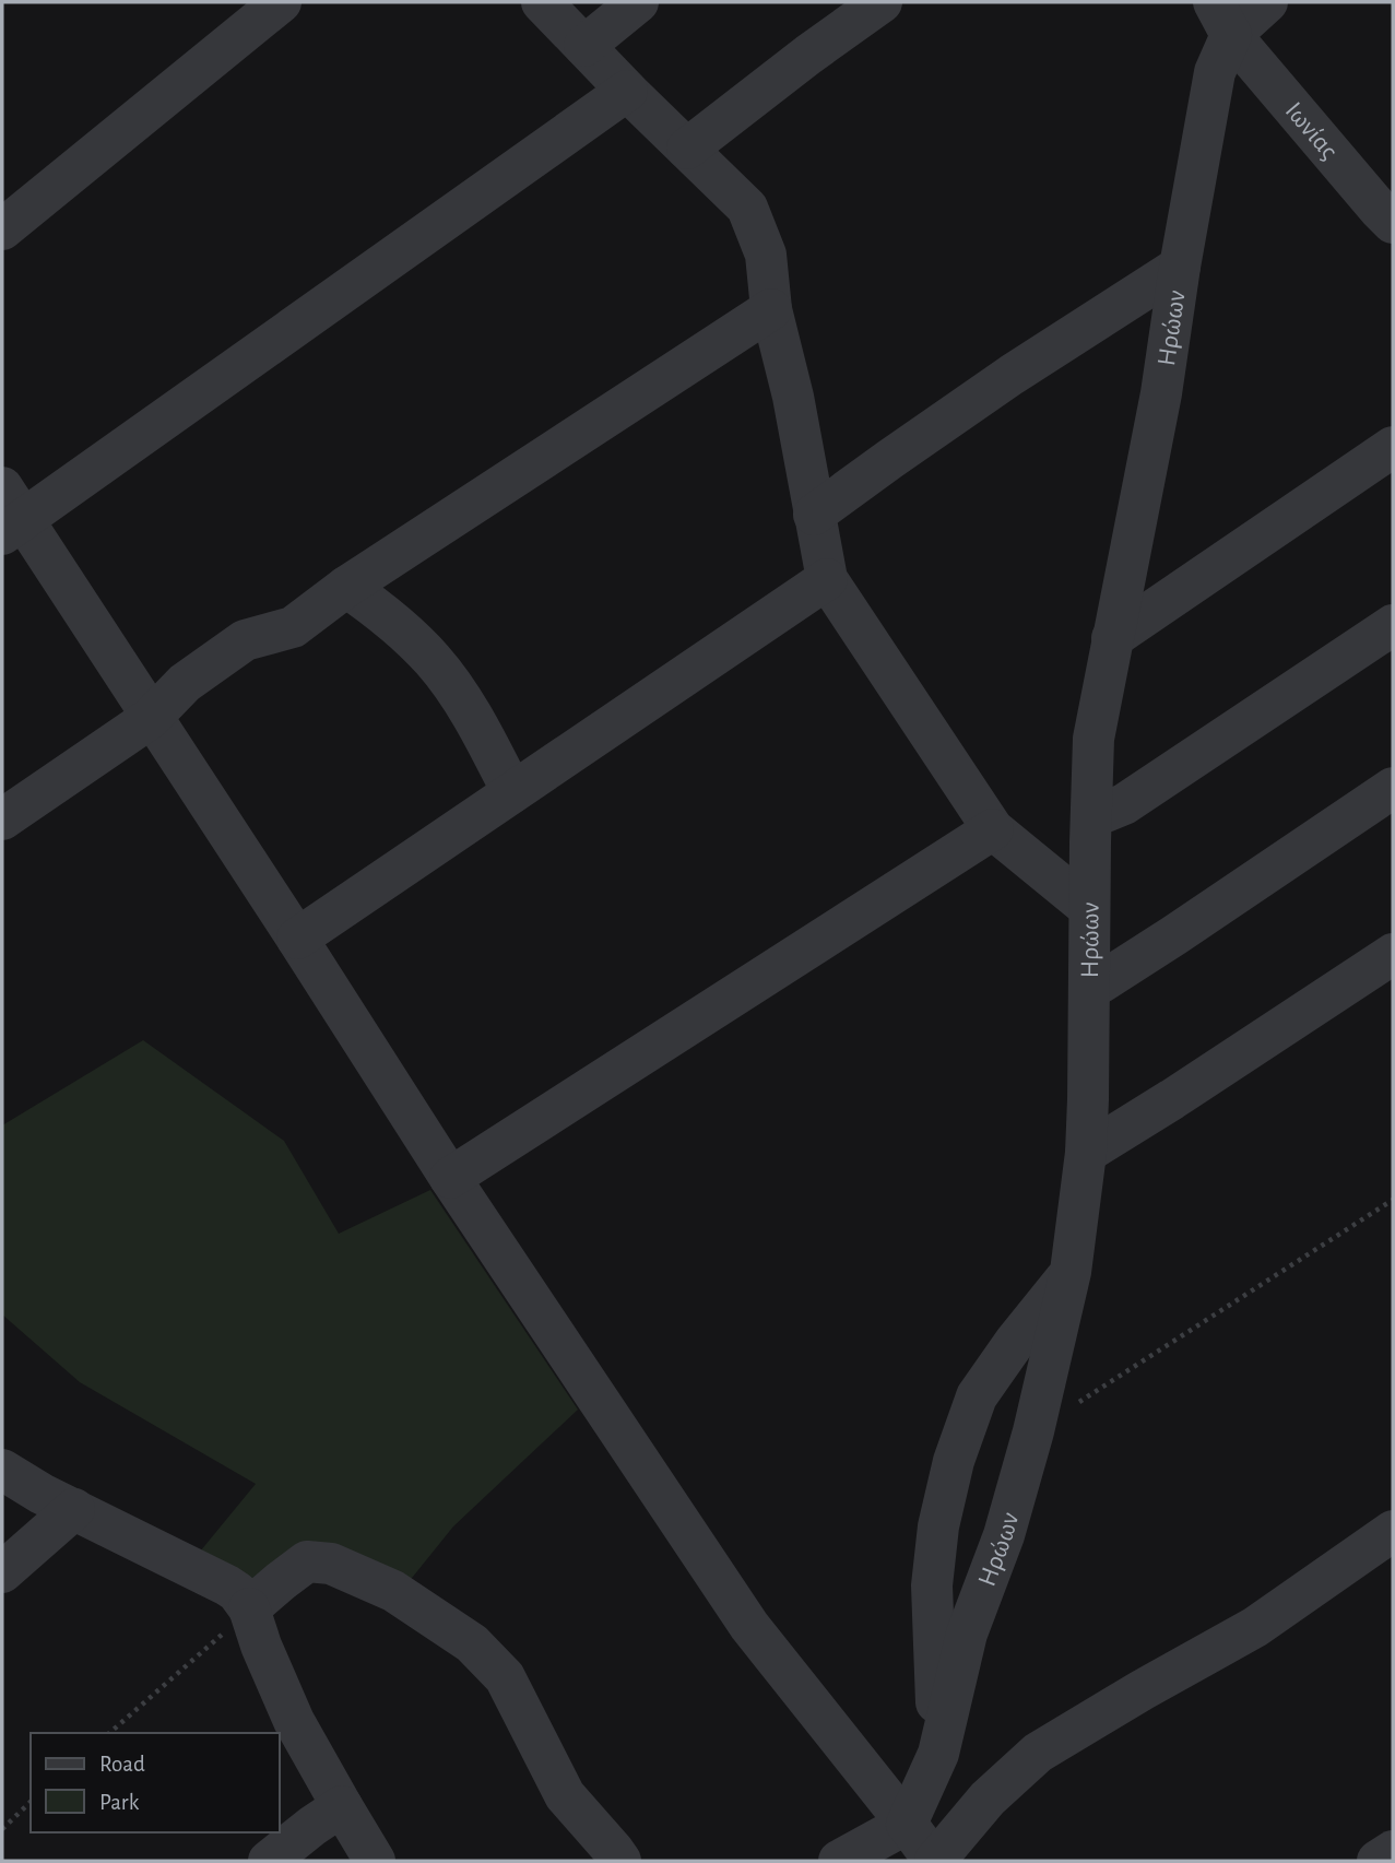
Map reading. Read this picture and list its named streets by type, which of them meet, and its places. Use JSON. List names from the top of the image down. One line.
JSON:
{"streets":{"street":["Ιωνίας","Ηρώων"]},"crossings":[["Ιωνίας","Ηρώων"]],"legend":["Road","Park"]}
